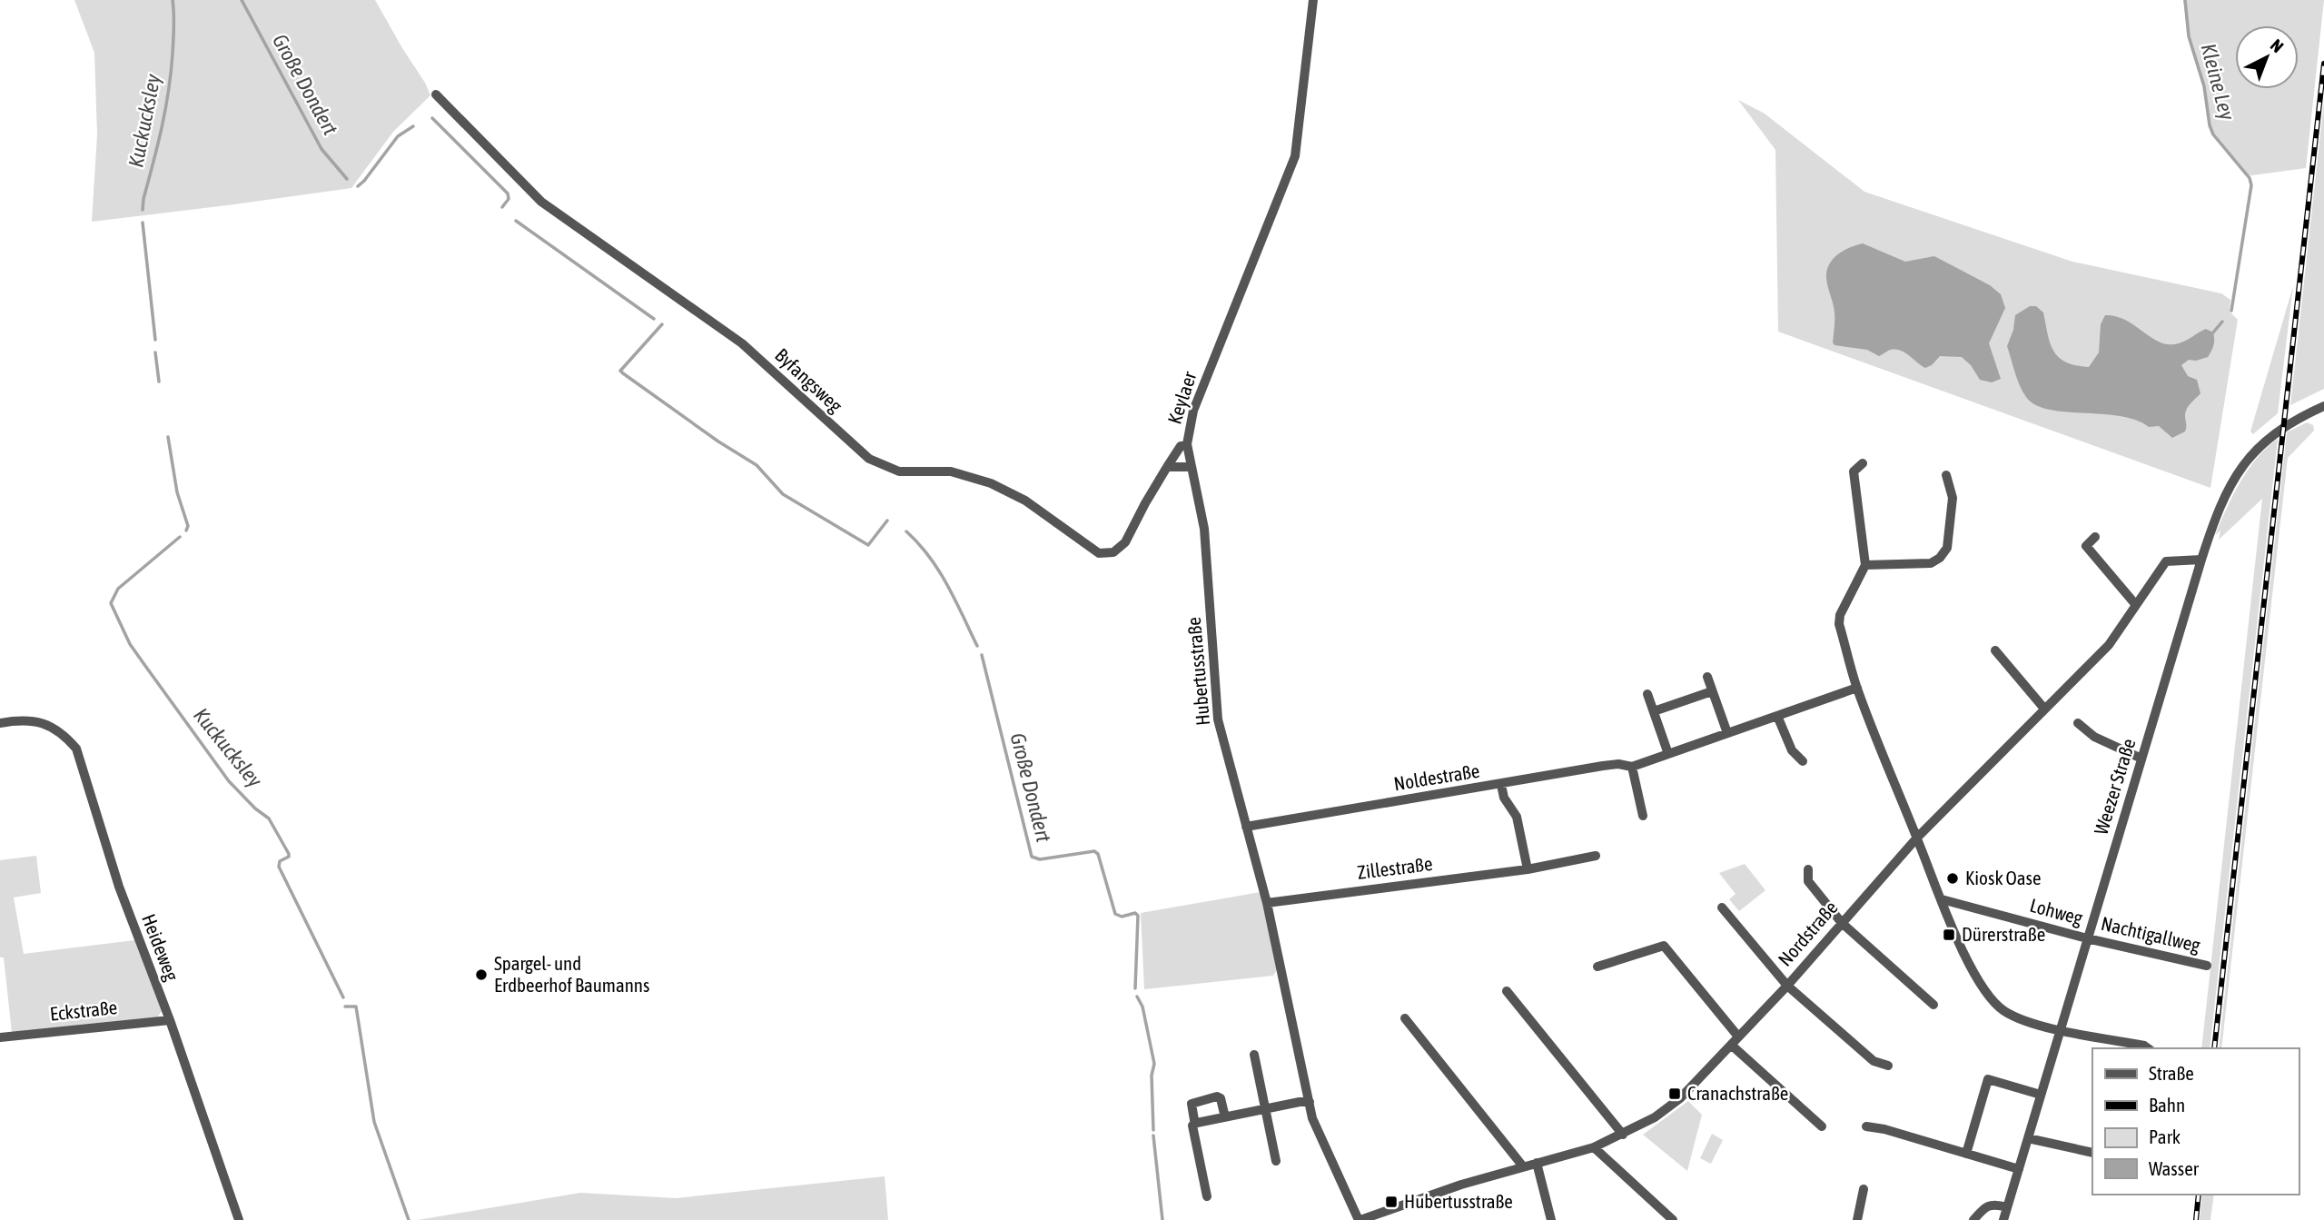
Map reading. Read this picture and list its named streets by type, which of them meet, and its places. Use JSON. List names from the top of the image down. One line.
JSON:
{"streets":{"street":["Byfangsweg","Keylaer","Hubertusstraße","Noldestraße","Weezer Straße","Zillestraße","Lohweg","Nordstraße","Nachtigallweg","Heideweg","Eckstraße"]},"crossings":[["Byfangsweg","Keylaer"],["Byfangsweg","Hubertusstraße"],["Keylaer","Hubertusstraße"],["Hubertusstraße","Noldestraße"],["Hubertusstraße","Zillestraße"],["Hubertusstraße","Nordstraße"],["Weezer Straße","Lohweg"],["Weezer Straße","Nordstraße"],["Weezer Straße","Nachtigallweg"],["Lohweg","Nachtigallweg"],["Heideweg","Eckstraße"]],"water":["Kleine Ley","Große Dondert","Kuckucksley"],"places":{"other":["Kiosk Oase","Spargel- und Erdbeerhof Baumanns"],"transit":["Dürerstraße","Cranachstraße","Hubertusstraße"]},"legend":["Straße","Bahn","Park","Wasser"],"north":"top right"}
